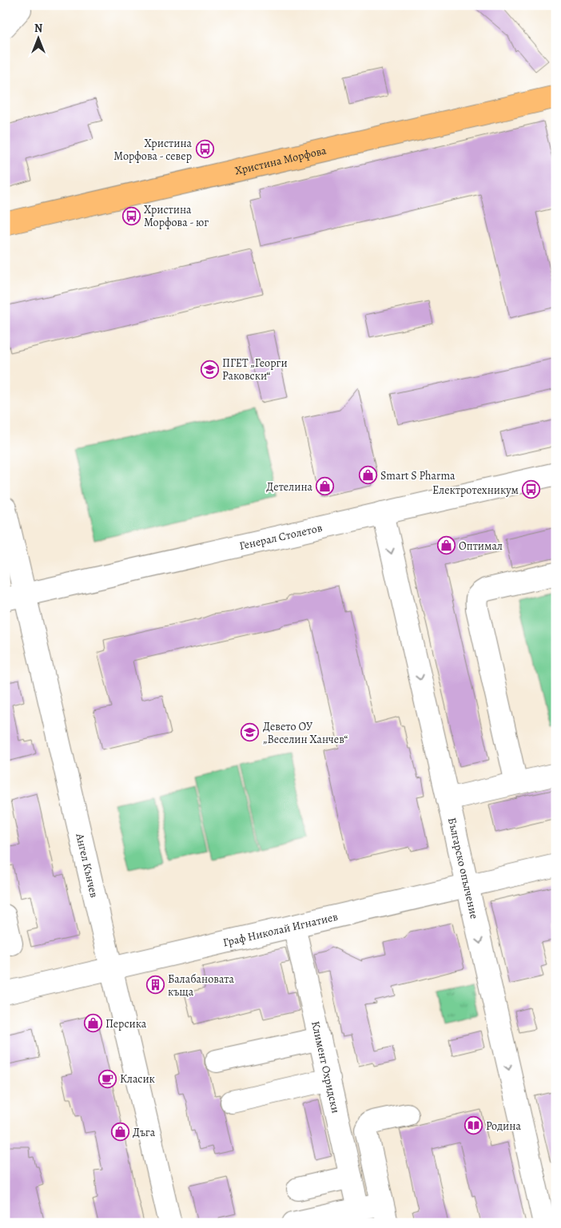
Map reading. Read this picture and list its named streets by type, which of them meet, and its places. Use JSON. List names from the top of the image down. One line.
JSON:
{"streets":{"main road":["Христина Морфова"],"street":["Генерал Столетов","Ангел Кънчев","Българско опълчение","Граф Николай Игнатиев","Климент Охридски"]},"crossings":[["Генерал Столетов","Ангел Кънчев"],["Генерал Столетов","Българско опълчение"],["Ангел Кънчев","Граф Николай Игнатиев"],["Българско опълчение","Граф Николай Игнатиев"],["Граф Николай Игнатиев","Климент Охридски"]],"one_way":["Българско опълчение"],"places":{"bus stop":["Христина Морфова - север","Христина Морфова - юг","Електротехникум"],"school or university":["ПГЕТ „Георги Раковски“","Девето ОУ „Веселин Ханчев“"],"shop":["Smart S Pharma","Детелина","Оптимал","Персика","Дъга"],"building":["Балабановата къща"],"cafe":["Класик"],"library":["Родина"]},"north":"top"}
